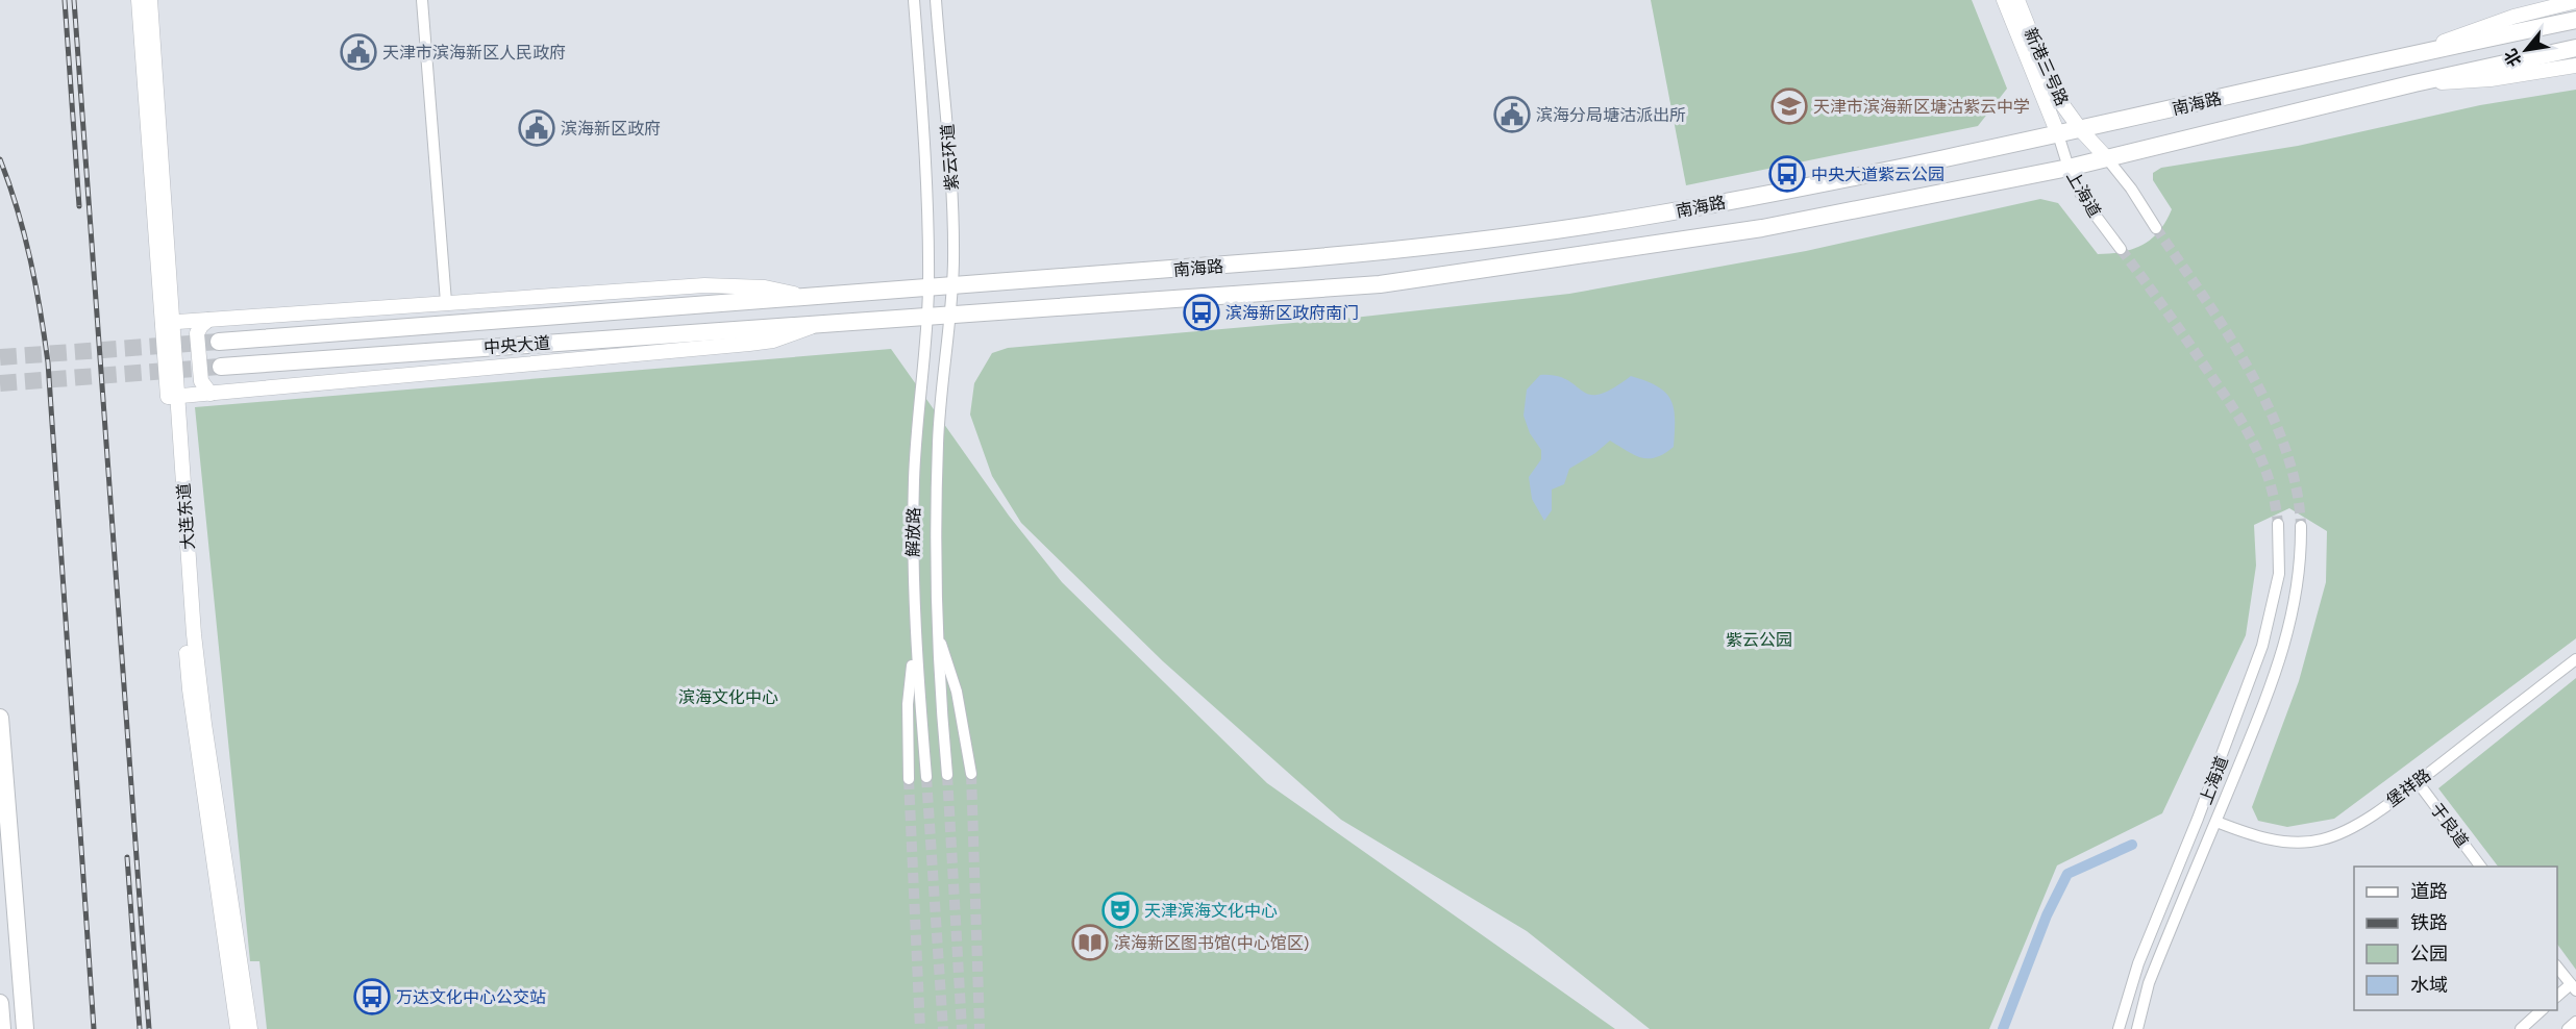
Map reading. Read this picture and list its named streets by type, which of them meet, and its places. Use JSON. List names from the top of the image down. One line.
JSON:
{"streets":{"highway":["南海路","中央大道"],"main road":["新港三号路","大连东道"],"street":["紫云环道","上海道","解放路","堡祥路","于良道"]},"crossings":[["新港三号路","南海路"],["新港三号路","上海道"],["南海路","紫云环道"],["南海路","上海道"],["南海路","中央大道"],["南海路","解放路"],["紫云环道","解放路"],["上海道","堡祥路"],["堡祥路","于良道"]],"parks":["紫云公园","滨海文化中心"],"places":{"public building":["天津市滨海新区人民政府","滨海分局塘沽派出所","滨海新区政府"],"school or university":["天津市滨海新区塘沽紫云中学"],"bus stop":["中央大道紫云公园","滨海新区政府南门","万达文化中心公交站"],"theatre":["天津滨海文化中心"],"library":["滨海新区图书馆(中心馆区)"]},"legend":["道路","铁路","公园","水域"],"north":"bottom left"}
